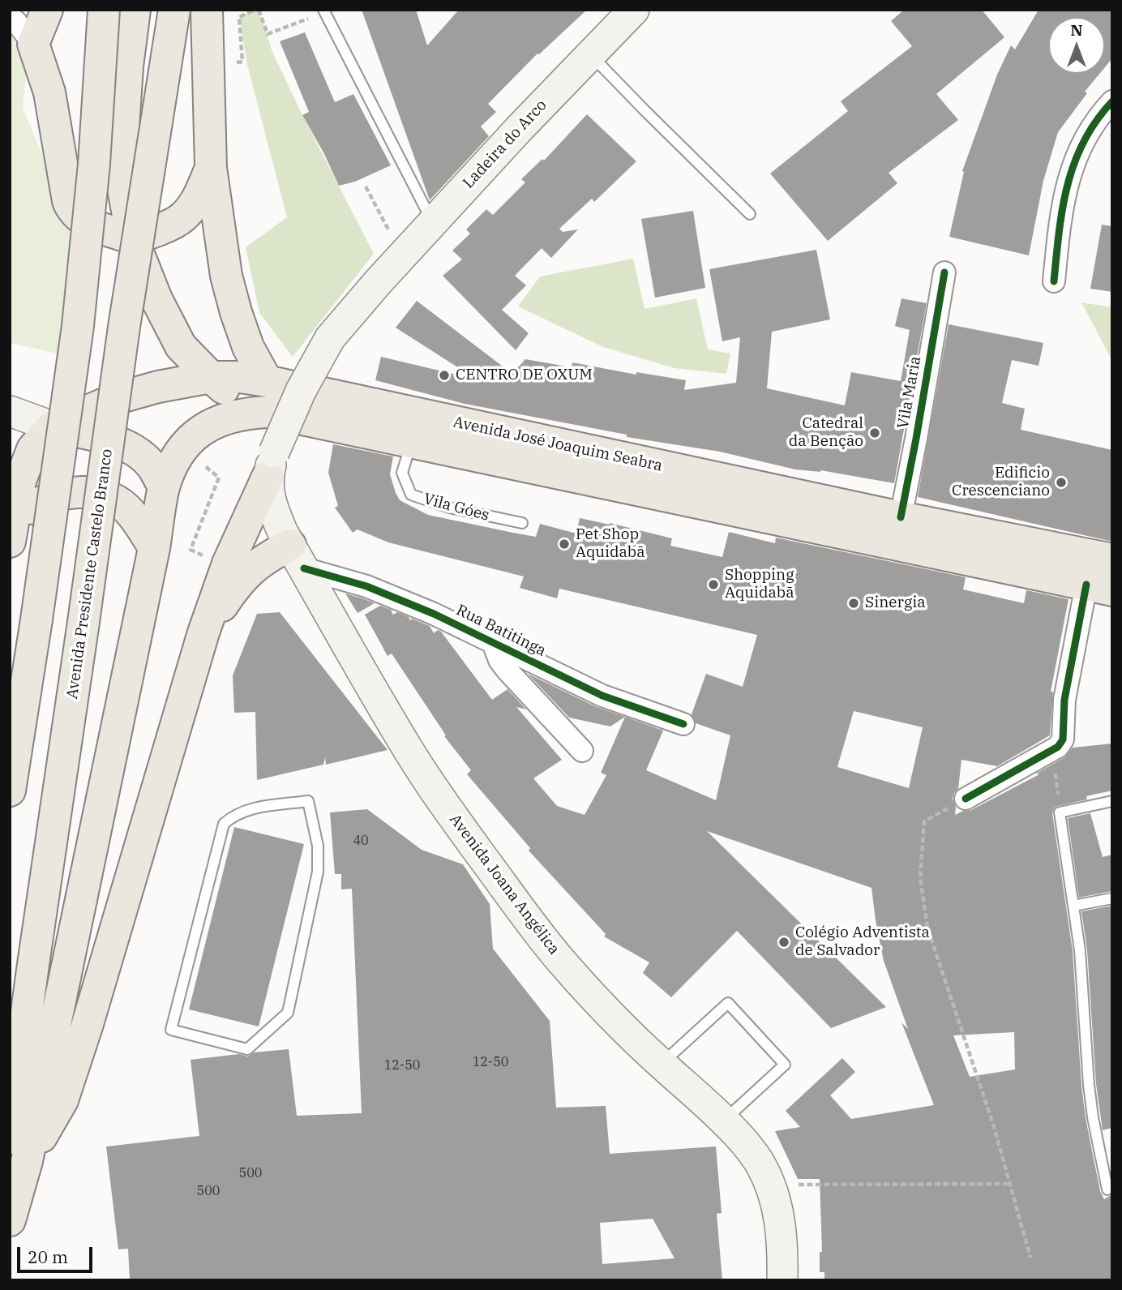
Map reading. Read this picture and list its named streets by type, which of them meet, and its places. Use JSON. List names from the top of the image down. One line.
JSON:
{"streets":{"main road":["Ladeira do Arco","Avenida José Joaquim Seabra","Avenida Presidente Castelo Branco","Avenida Joana Angélica"],"street":["Vila Maria","Rua Batitinga"],"lane":["Vila Góes"]},"crossings":[["Ladeira do Arco","Avenida Joana Angélica"],["Vila Maria","Avenida José Joaquim Seabra"],["Avenida José Joaquim Seabra","Vila Góes"],["Avenida José Joaquim Seabra","Avenida Presidente Castelo Branco"],["Rua Batitinga","Avenida Joana Angélica"]],"places":["CENTRO DE OXUM","Catedral da Benção","Edificio Crescenciano","Pet Shop Aquidabã","Shopping Aquidabã","Sinergia","Colégio Adventista de Salvador"],"house_numbers":["40","12-50","12-50","500","500"],"scale_bar":"20 m","north":"top"}
